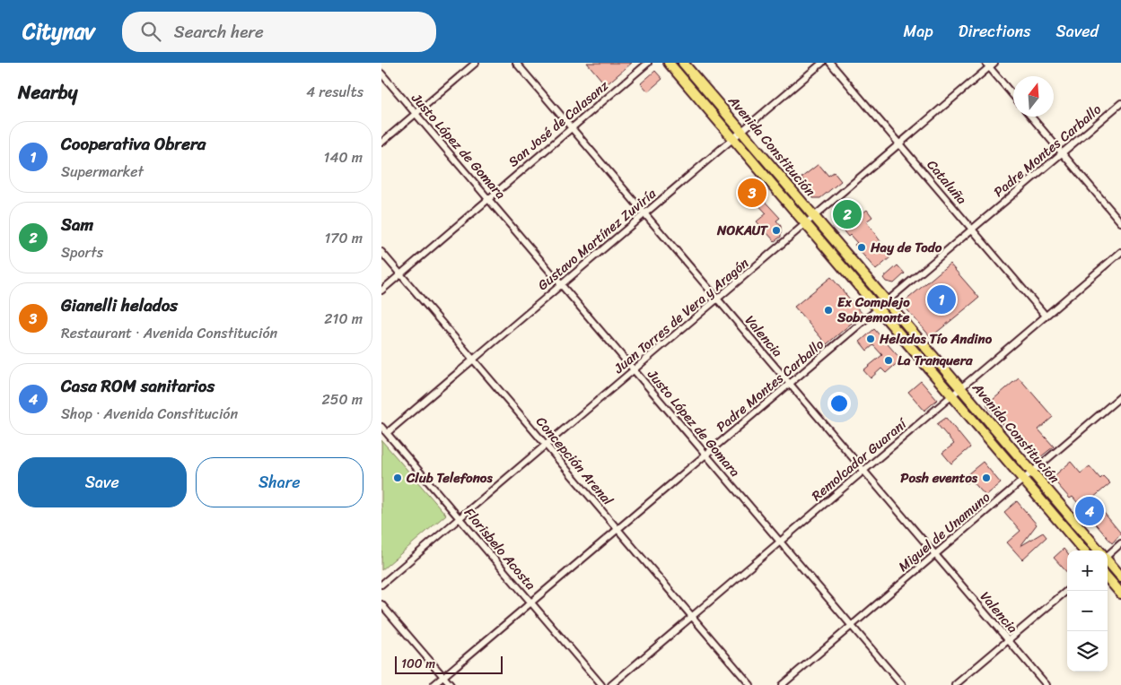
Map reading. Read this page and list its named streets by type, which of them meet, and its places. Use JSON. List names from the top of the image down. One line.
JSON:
{"streets":{"main road":["Avenida Constitución"],"street":["San José de Calasanz","Justo López de Gomara","Padre Montes Carballo","Cataluña","Gustavo Martínez Zuviría","Juan Torres de Vera y Aragón","Valencia","Remolcador Guaraní","Concepción Arenal","Miguel de Unamuno","Florisbelo Acosta"]},"crossings":[["San José de Calasanz","Justo López de Gomara"],["San José de Calasanz","Valencia"],["San José de Calasanz","Concepción Arenal"],["Justo López de Gomara","Padre Montes Carballo"],["Justo López de Gomara","Gustavo Martínez Zuviría"],["Justo López de Gomara","Juan Torres de Vera y Aragón"],["Justo López de Gomara","Remolcador Guaraní"],["Justo López de Gomara","Miguel de Unamuno"],["Avenida Constitución","Padre Montes Carballo"],["Avenida Constitución","Gustavo Martínez Zuviría"],["Avenida Constitución","Juan Torres de Vera y Aragón"],["Avenida Constitución","Remolcador Guaraní"],["Avenida Constitución","Miguel de Unamuno"],["Padre Montes Carballo","Cataluña"],["Padre Montes Carballo","Valencia"],["Padre Montes Carballo","Concepción Arenal"],["Padre Montes Carballo","Florisbelo Acosta"],["Cataluña","Juan Torres de Vera y Aragón"],["Cataluña","Remolcador Guaraní"],["Gustavo Martínez Zuviría","Valencia"],["Gustavo Martínez Zuviría","Concepción Arenal"],["Gustavo Martínez Zuviría","Florisbelo Acosta"],["Juan Torres de Vera y Aragón","Valencia"],["Juan Torres de Vera y Aragón","Concepción Arenal"],["Juan Torres de Vera y Aragón","Florisbelo Acosta"],["Valencia","Remolcador Guaraní"],["Valencia","Miguel de Unamuno"],["Remolcador Guaraní","Concepción Arenal"]],"places":["NOKAUT","Hay de Todo","Ex Complejo Sobremonte","Helados Tío Andino","La Tranquera","Club Telefonos","Posh eventos"],"scale_bar":"100 m","north":"top","page":{"header":"Citynav","search":"Search here","nav":["Map","Directions","Saved"],"heading":["Nearby","4 results"],"list":[{"mark":"1","name":"Cooperativa Obrera","note":"Supermarket","value":"140 m"},{"mark":"2","name":"Sam","note":"Sports","value":"170 m"},{"mark":"3","name":"Gianelli helados","note":"Restaurant · Avenida Constitución","value":"210 m"},{"mark":"4","name":"Casa ROM sanitarios","note":"Shop · Avenida Constitución","value":"250 m"}],"pins":["3","2","1","4"],"buttons":["Save","Share"],"map_buttons":["+","−"],"scale":"100 m"}}
